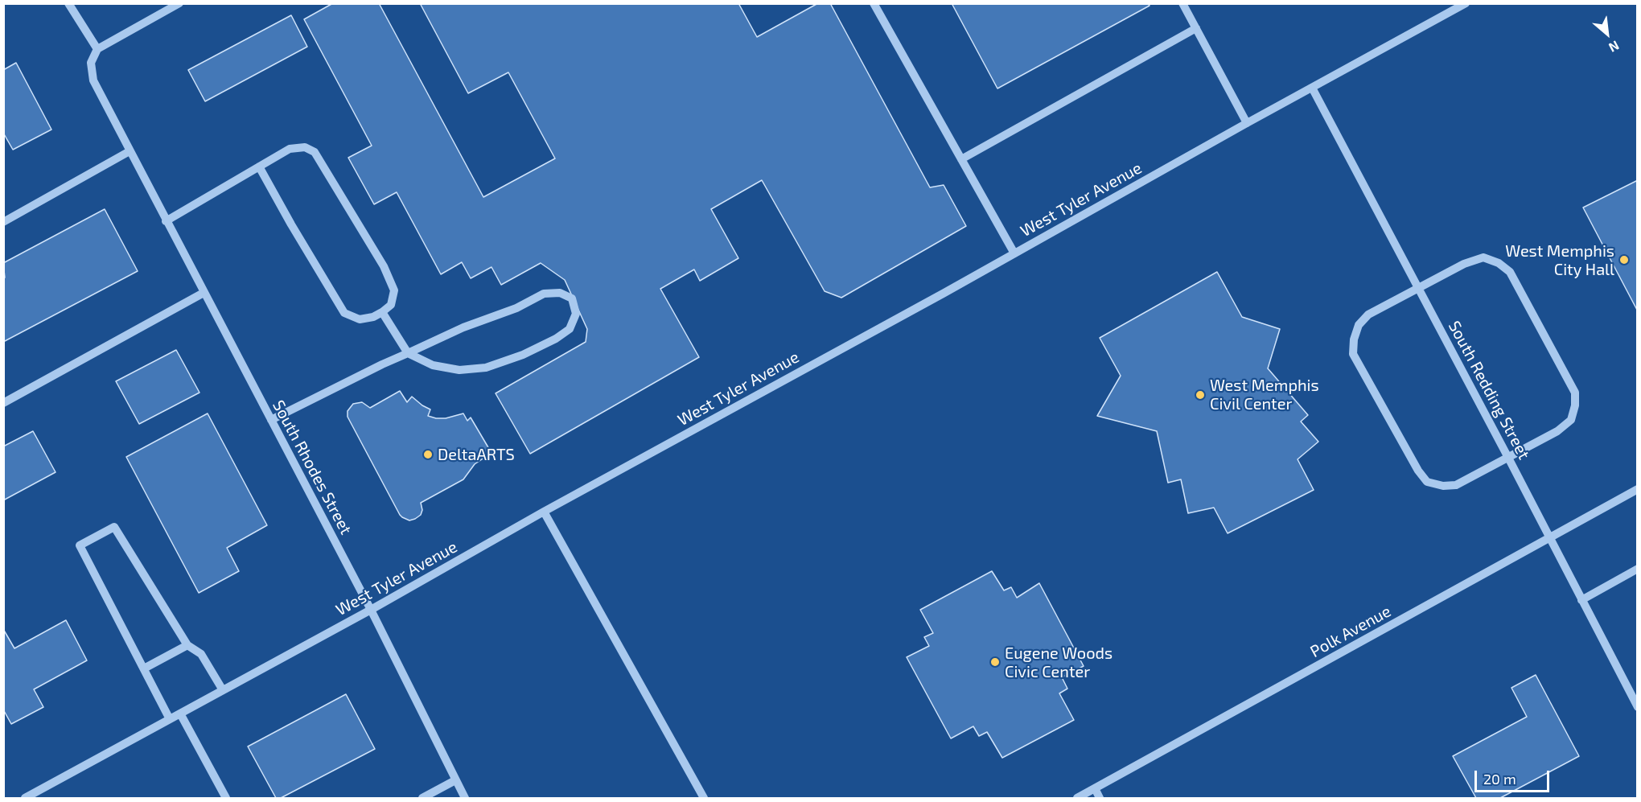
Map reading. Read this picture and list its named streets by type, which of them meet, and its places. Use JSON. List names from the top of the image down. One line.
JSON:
{"streets":{"street":["West Tyler Avenue","South Redding Street","South Rhodes Street","Polk Avenue"]},"crossings":[["West Tyler Avenue","South Redding Street"],["West Tyler Avenue","South Rhodes Street"],["South Redding Street","Polk Avenue"]],"places":["West Memphis City Hall","West Memphis Civil Center","DeltaARTS","Eugene Woods Civic Center"],"scale_bar":"20 m","north":"bottom right"}
